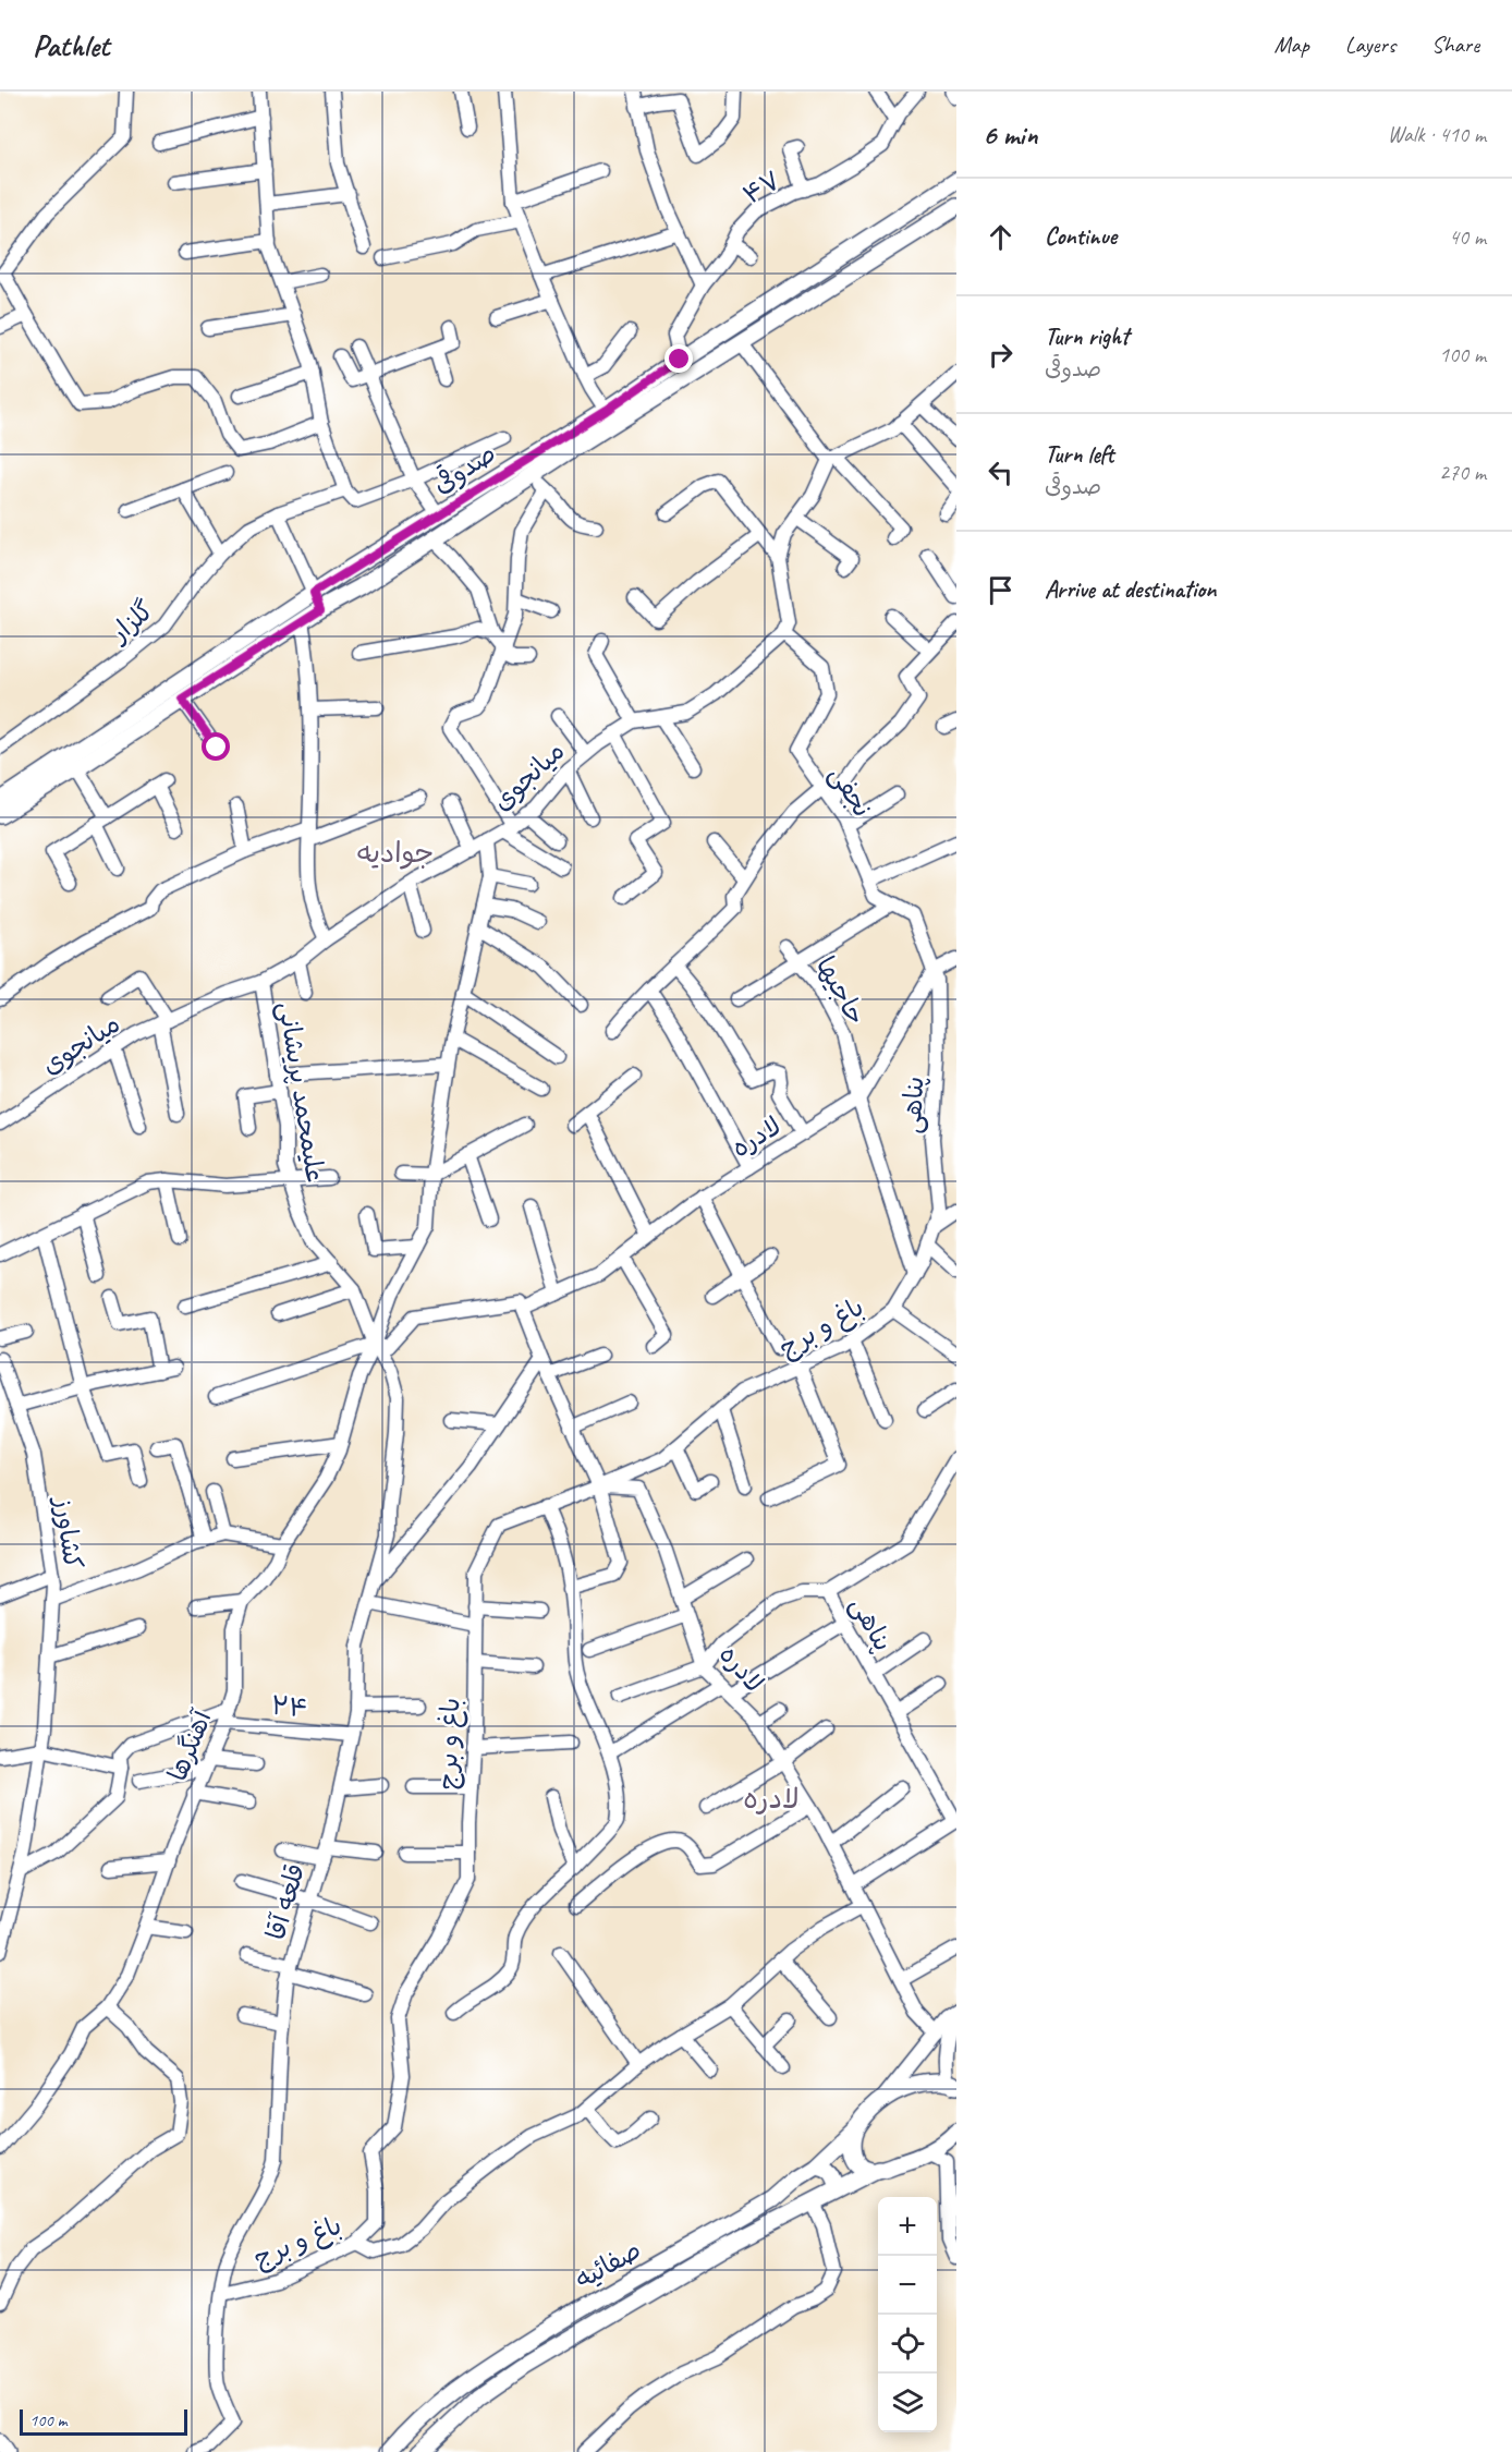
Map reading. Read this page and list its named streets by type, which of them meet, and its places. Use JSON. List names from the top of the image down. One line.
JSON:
{"streets":{"main road":["صدوقی","صفائیه"],"street":["۴۷","گلزار","میانجوی","نجفی","حاجیها","علیمحمد پریشانی","پناهی","لادره","باغ و برج","کشاورز","۲۴","آهنگرها","قلعه آقا"]},"crossings":[["۴۷","صدوقی"],["میانجوی","نجفی"],["میانجوی","علیمحمد پریشانی"],["میانجوی","آهنگرها"],["نجفی","پناهی"],["حاجیها","لادره"],["علیمحمد پریشانی","آهنگرها"],["علیمحمد پریشانی","قلعه آقا"],["پناهی","باغ و برج"],["لادره","باغ و برج"],["باغ و برج","قلعه آقا"],["۲۴","آهنگرها"],["۲۴","قلعه آقا"],["آهنگرها","قلعه آقا"]],"districts":["جوادیه","لادره"],"scale_bar":"100 m","page":{"header":"Pathlet","nav":["Map","Layers","Share"],"heading":["6 min","Walk · 410 m"],"list":[["Continue","40 m"],["Turn right","صدوقی","100 m"],["Turn left","صدوقی","270 m"],"Arrive at destination"],"map_buttons":["+","−"],"scale":"100 m"}}
